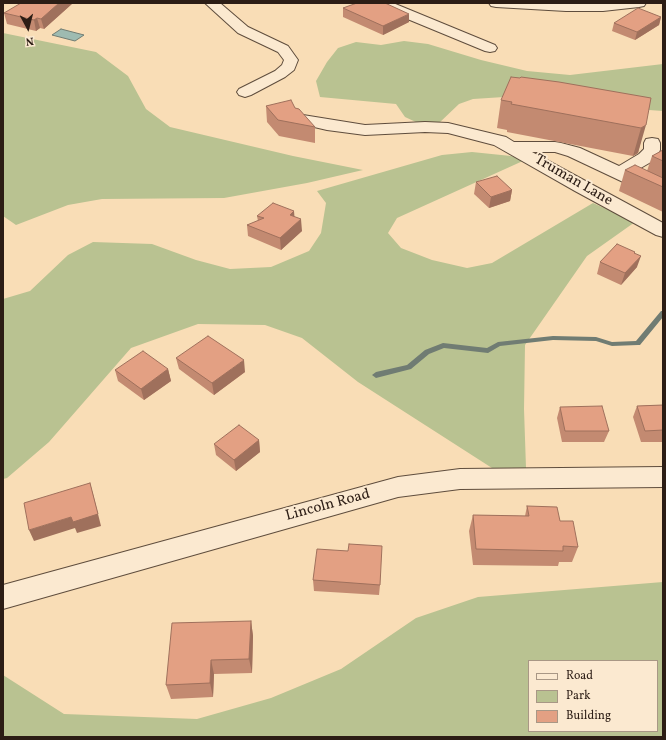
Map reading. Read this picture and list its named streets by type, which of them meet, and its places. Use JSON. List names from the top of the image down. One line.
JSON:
{"streets":{"street":["Truman Lane","Lincoln Road"]},"legend":["Road","Park","Building"],"north":"bottom"}
